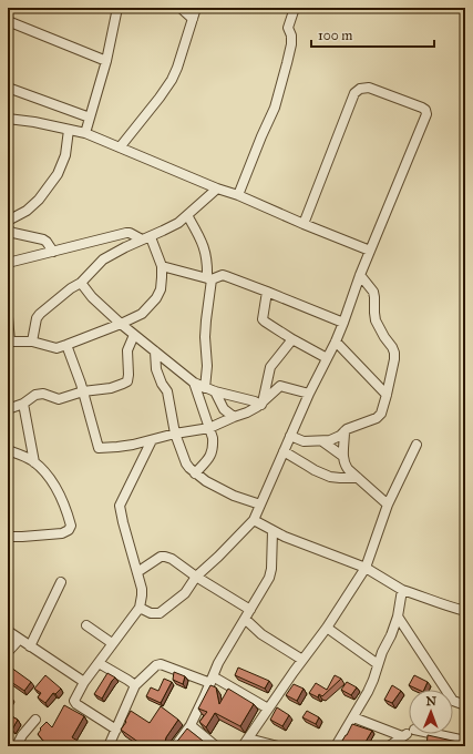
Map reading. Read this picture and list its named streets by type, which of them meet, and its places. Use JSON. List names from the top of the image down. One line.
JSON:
{"scale_bar":"100 m","north":"top"}
